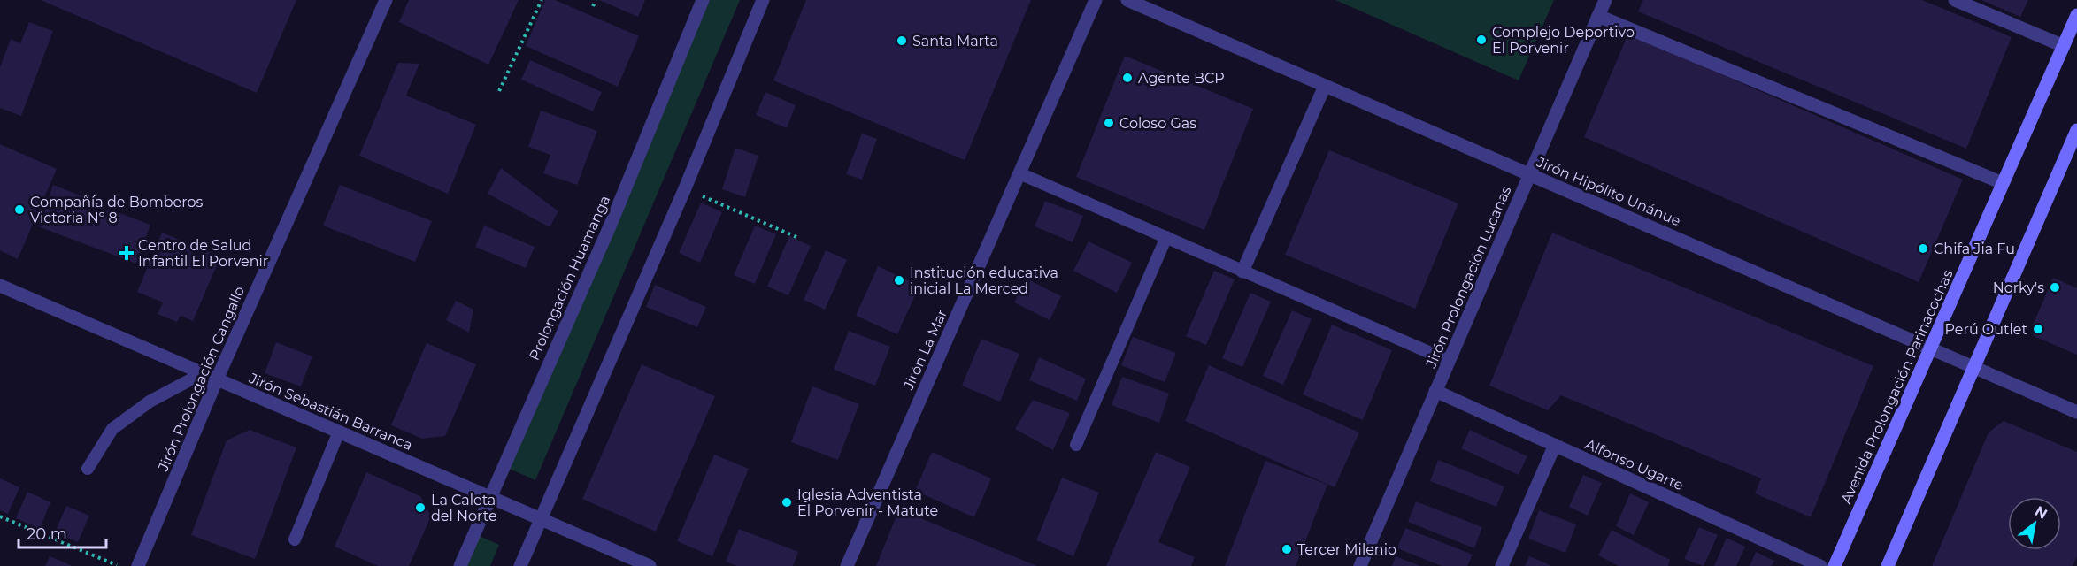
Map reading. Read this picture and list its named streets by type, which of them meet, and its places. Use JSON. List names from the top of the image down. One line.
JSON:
{"streets":{"main road":["Avenida Prolongación Parinacochas"],"street":["Jirón Hipólito Unánue","Jirón Prolongación Lucanas","Prolongación Huamanga","Jirón La Mar","Jirón Prolongación Cangallo","Jirón Sebastián Barranca","Alfonso Ugarte"]},"crossings":[["Jirón Hipólito Unánue","Jirón Prolongación Lucanas"],["Jirón Hipólito Unánue","Avenida Prolongación Parinacochas"],["Jirón Prolongación Lucanas","Alfonso Ugarte"],["Prolongación Huamanga","Jirón Sebastián Barranca"],["Jirón Prolongación Cangallo","Jirón Sebastián Barranca"]],"places":{"other":["Complejo Deportivo El Porvenir","Santa Marta","Agente BCP","Coloso Gas","Compañía de Bomberos Victoria Nº 8","Chifa Jia Fu","Institución educativa inicial La Merced","Norky's","Perú Outlet","Iglesia Adventista El Porvenir - Matute","La Caleta del Norte","Tercer Milenio"],"health":["Centro de Salud Infantil El Porvenir"]},"scale_bar":"20 m","north":"top right"}
